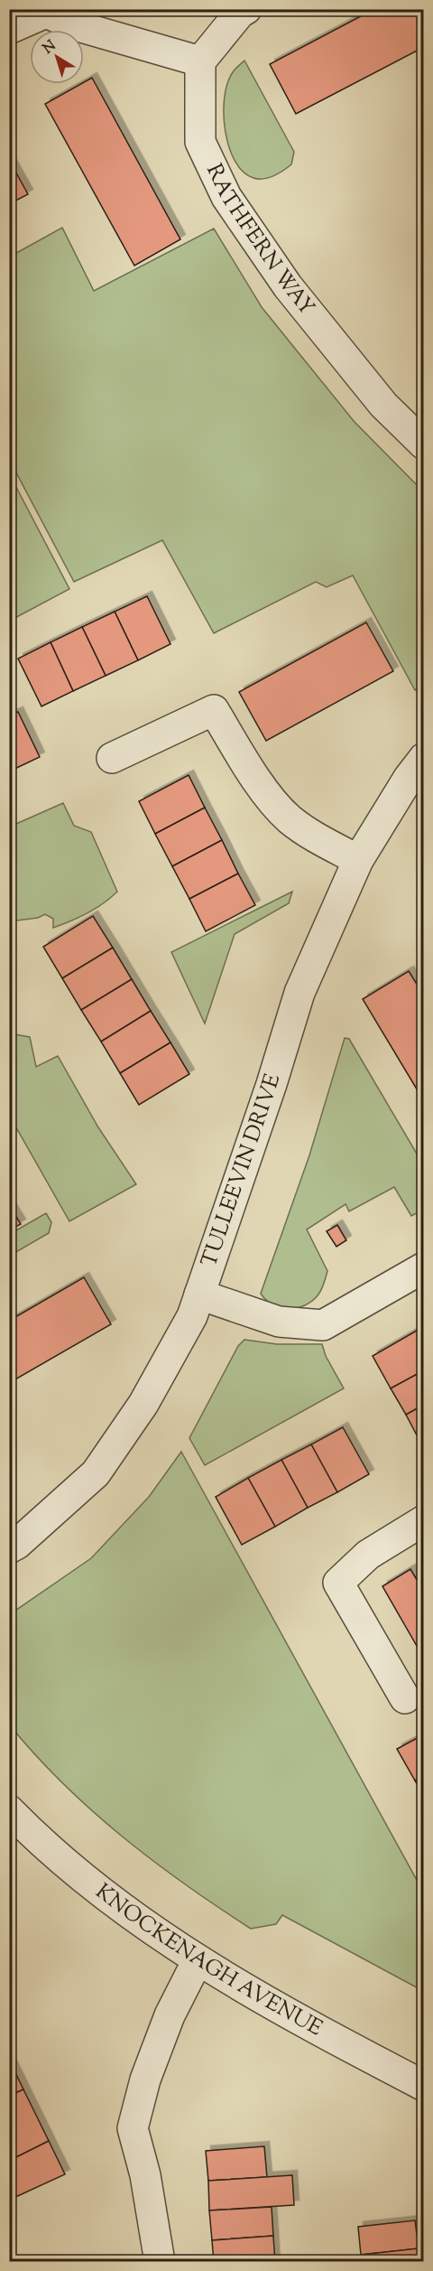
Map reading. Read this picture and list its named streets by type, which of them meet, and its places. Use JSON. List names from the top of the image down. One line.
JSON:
{"streets":{"street":["RATHFERN WAY","TULLEEVIN DRIVE","KNOCKENAGH AVENUE"]},"north":"top left"}
